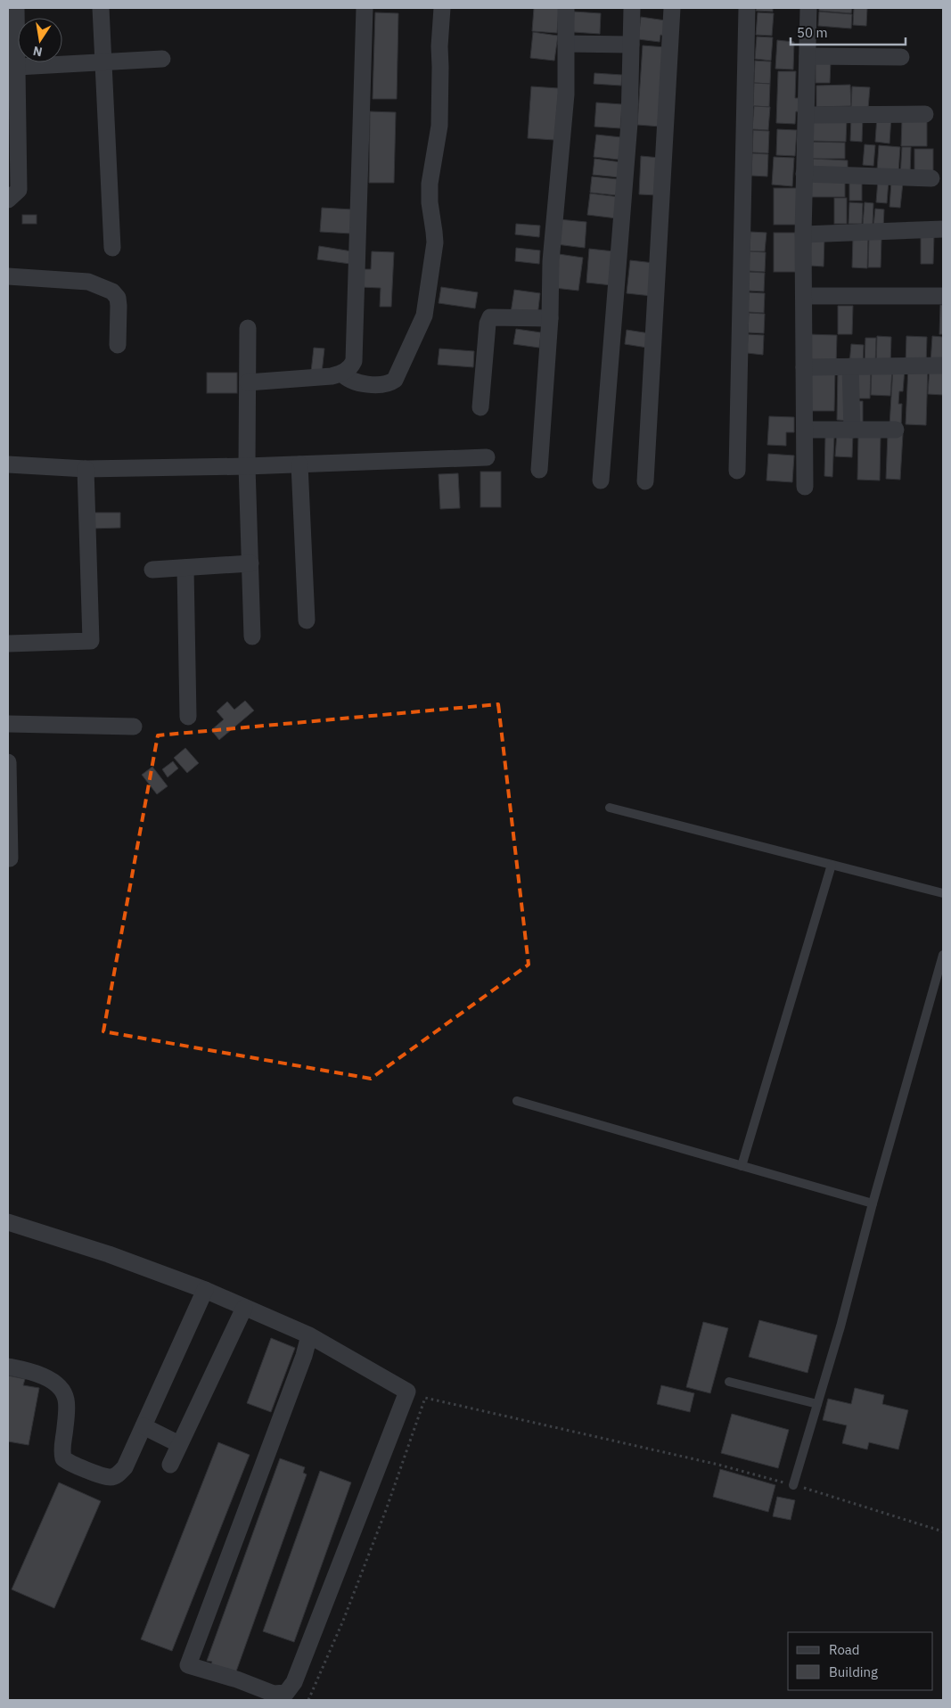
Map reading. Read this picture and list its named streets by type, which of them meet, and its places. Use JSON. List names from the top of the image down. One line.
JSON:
{"legend":["Road","Building"],"scale_bar":"50 m","north":"bottom"}
